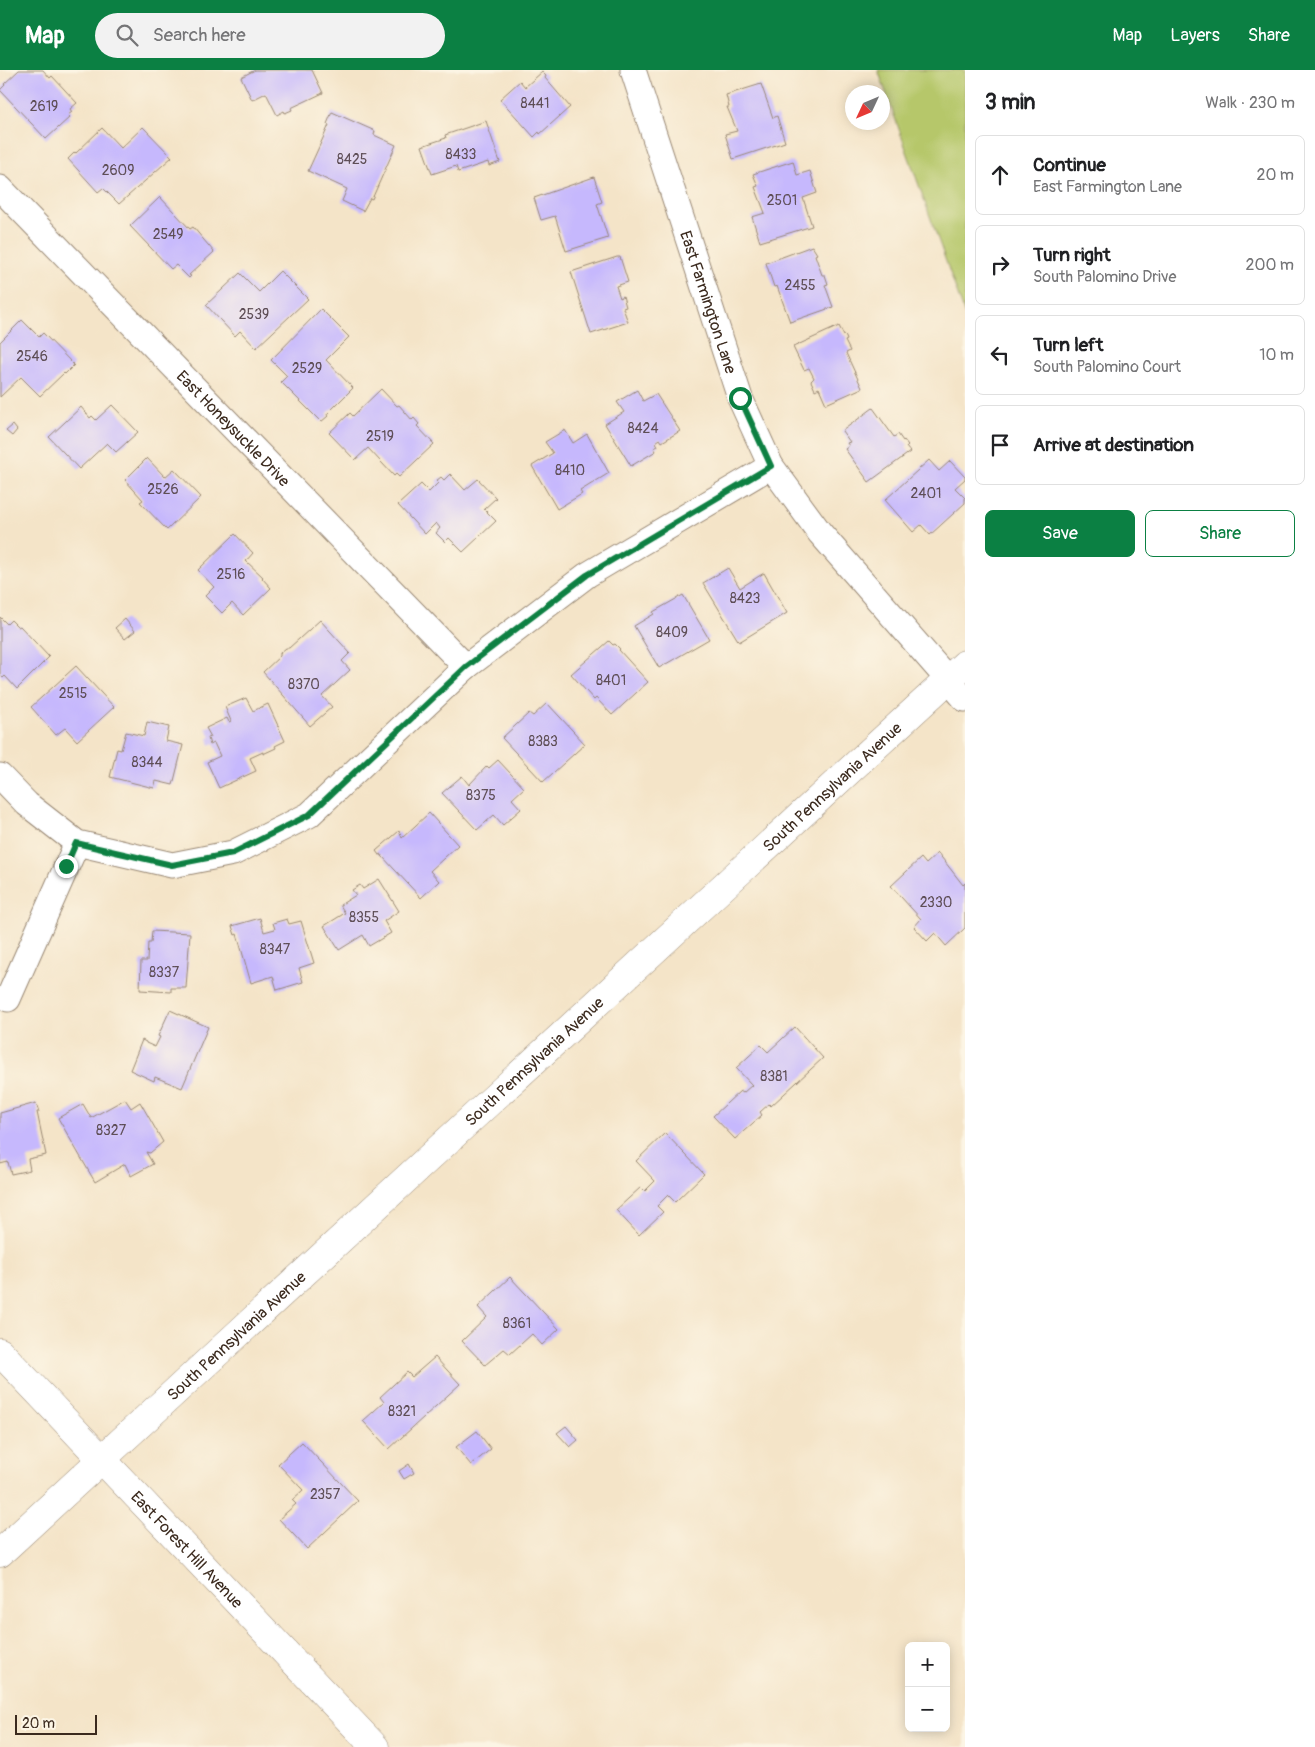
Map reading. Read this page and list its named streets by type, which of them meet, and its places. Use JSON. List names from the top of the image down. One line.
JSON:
{"streets":{"street":["East Farmington Lane","East Honeysuckle Drive","South Pennsylvania Avenue","East Forest Hill Avenue"]},"crossings":[["East Farmington Lane","South Pennsylvania Avenue"],["South Pennsylvania Avenue","East Forest Hill Avenue"]],"house_numbers":["8441","2619","8433","8425","2609","2501","2549","2455","2539","2546","2529","8424","2519","8410","2526","2401","2516","8423","8409","8401","8370","2515","8383","8344","8375","2330","8355","8347","8337","8381","8327","8361","8321","2357"],"scale_bar":"20 m","north":"bottom left","page":{"header":"Map","search":"Search here","nav":["Map","Layers","Share"],"heading":["3 min","Walk · 230 m"],"list":[["Continue","East Farmington Lane","20 m"],["Turn right","South Palomino Drive","200 m"],["Turn left","South Palomino Court","10 m"],"Arrive at destination"],"buttons":["Save","Share"],"map_buttons":["+","−"],"scale":"20 m"}}
